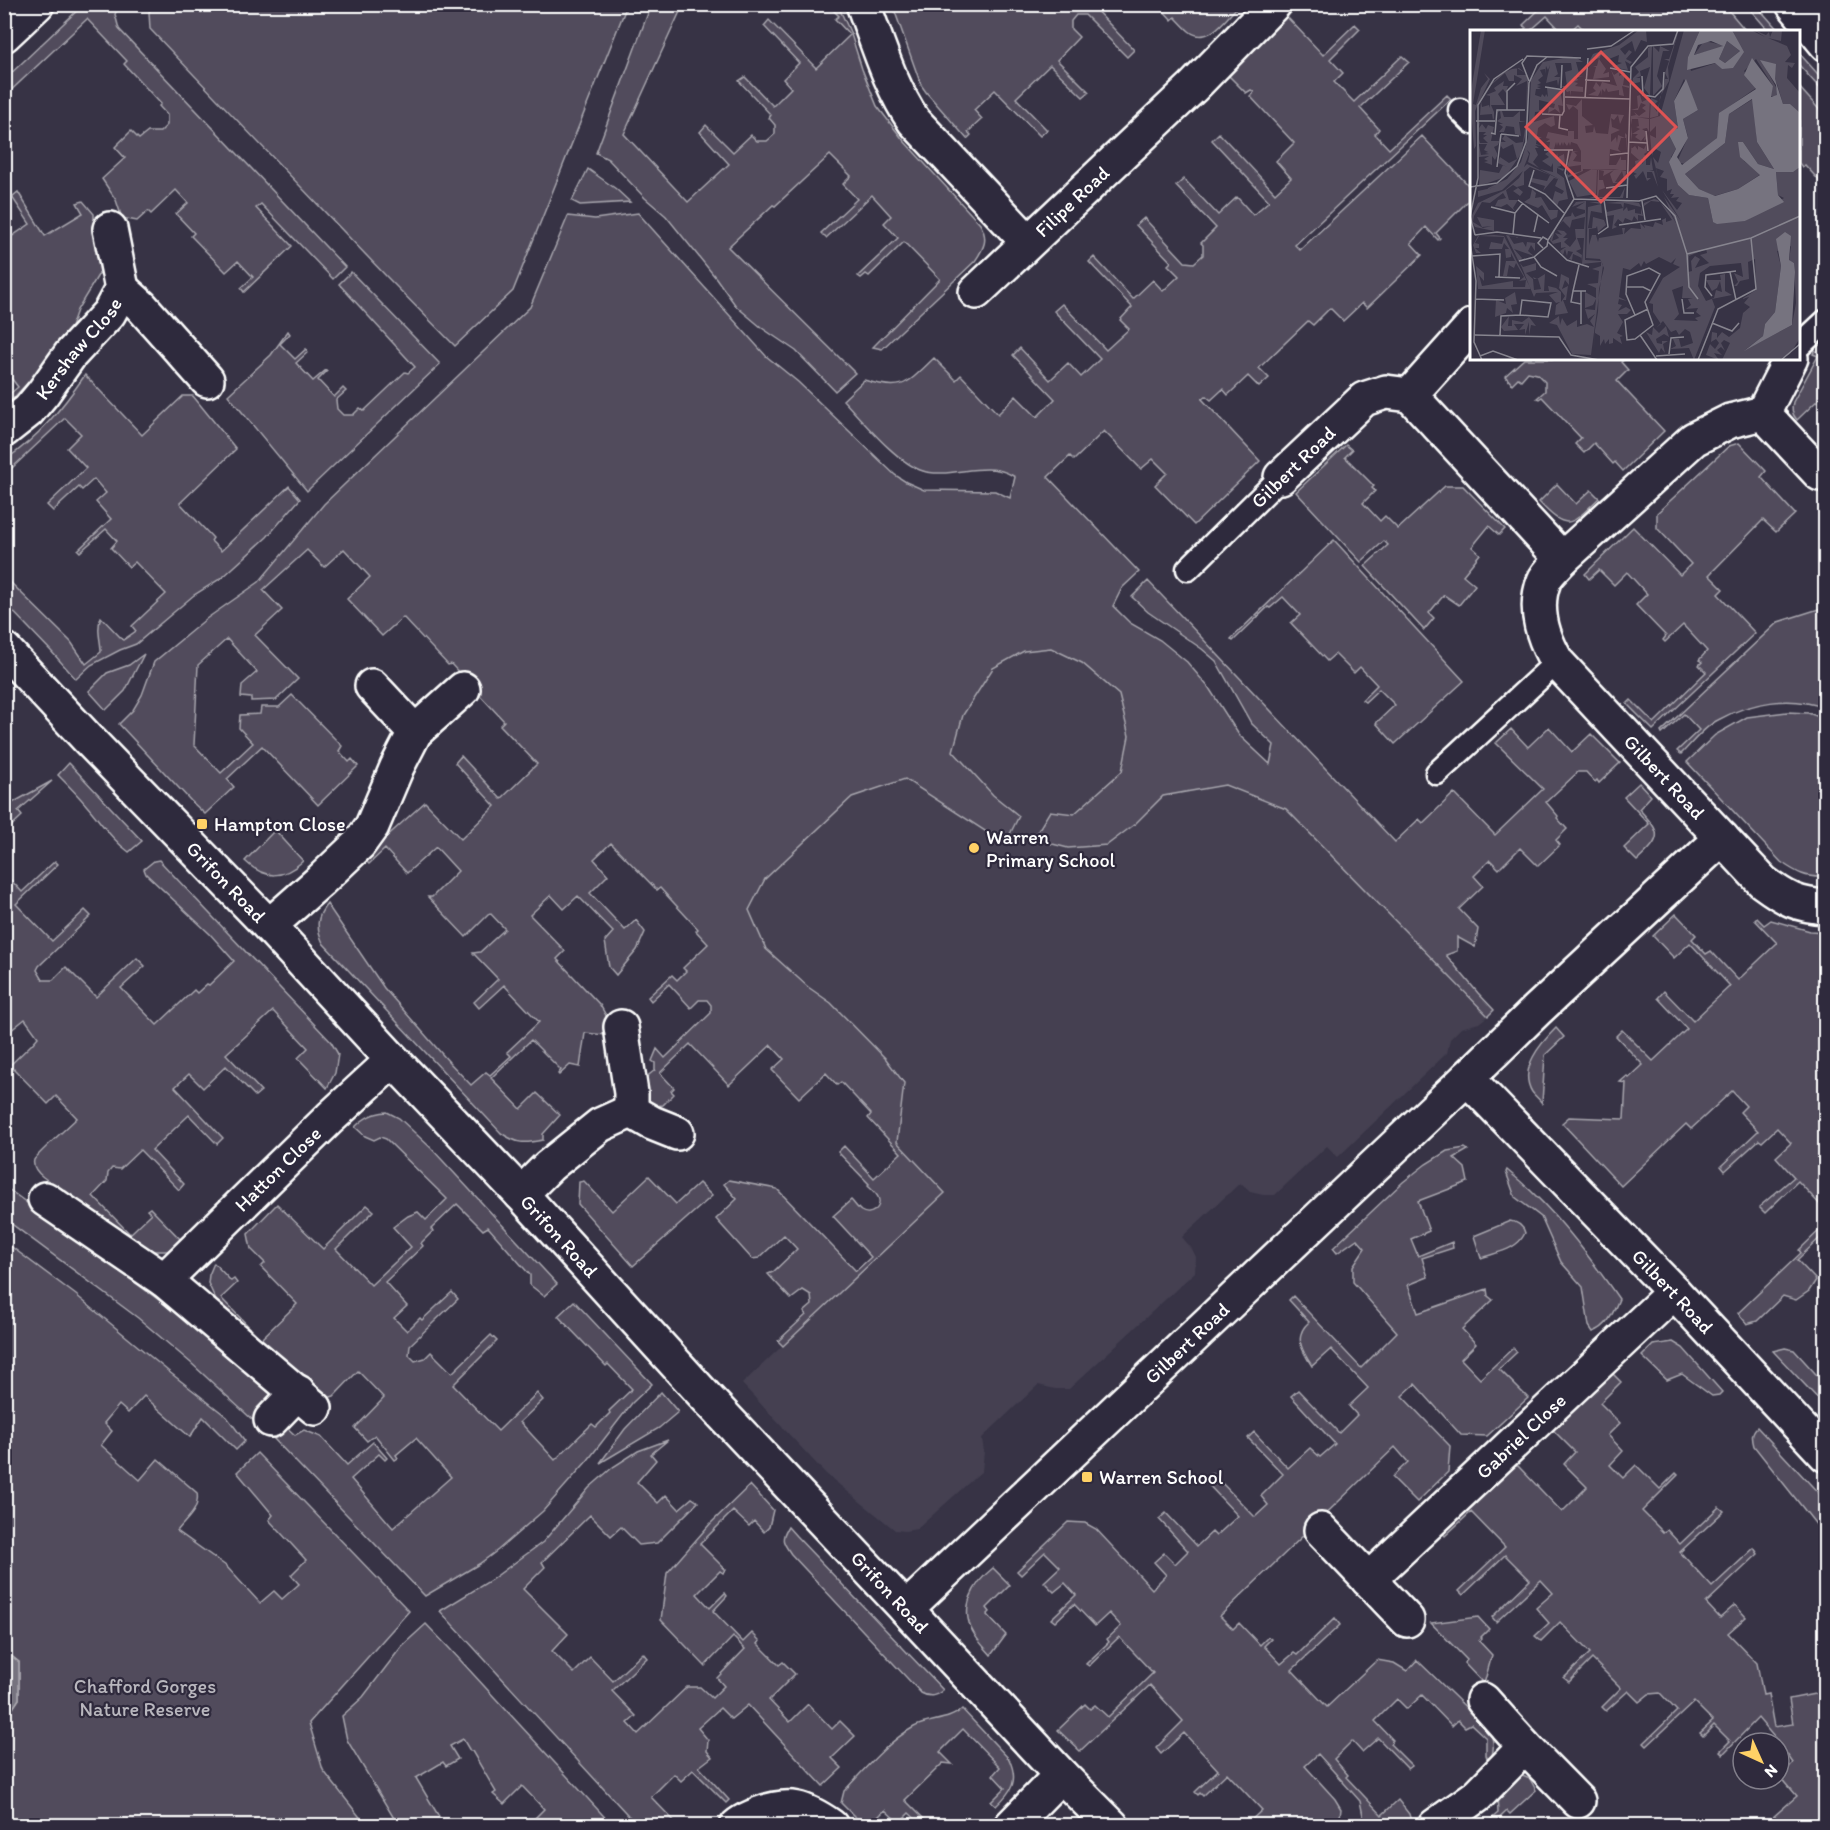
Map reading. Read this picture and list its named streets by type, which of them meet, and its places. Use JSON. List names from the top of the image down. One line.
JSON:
{"streets":{"street":["Filipe Road","Kershaw Close","Gilbert Road","Grifon Road","Hatton Close","Gabriel Close"]},"crossings":[["Gilbert Road","Grifon Road"],["Gilbert Road","Gabriel Close"],["Grifon Road","Hatton Close"]],"parks":["Chafford Gorges Nature Reserve"],"places":{"transit":["Hampton Close","Warren School"],"other":["Warren Primary School"]},"north":"bottom right"}
